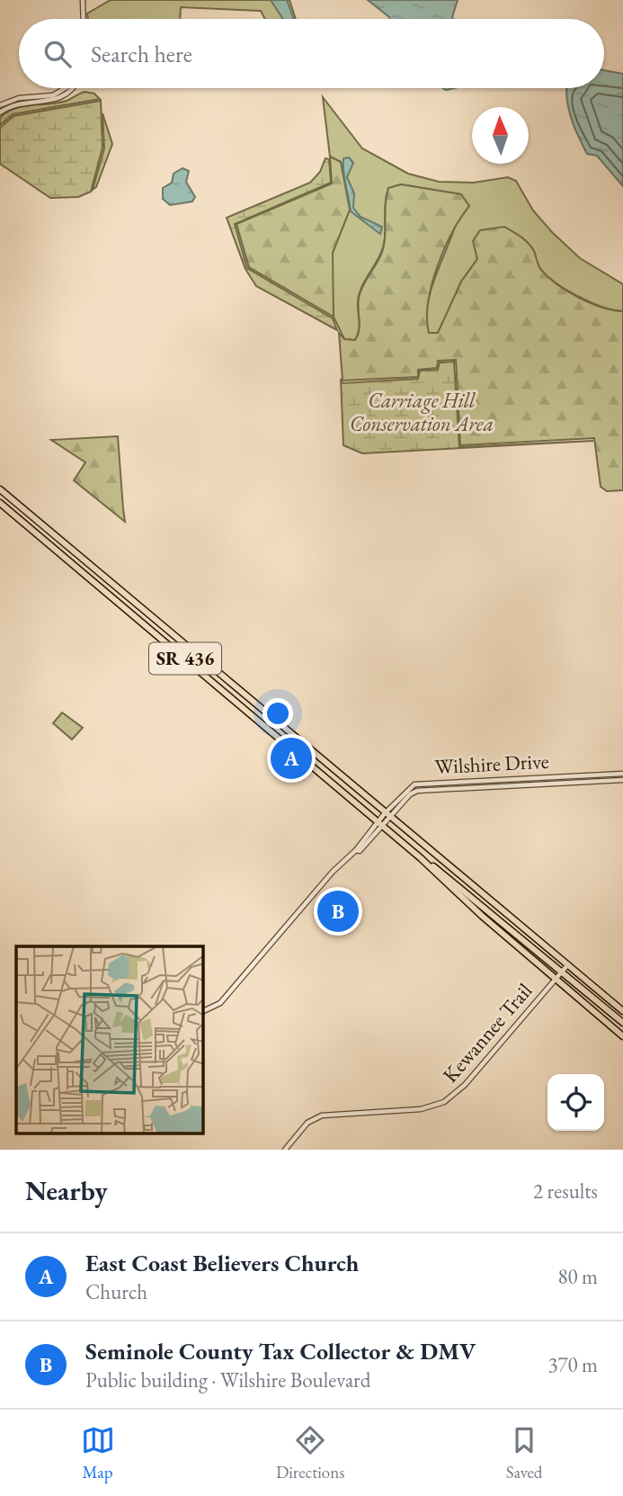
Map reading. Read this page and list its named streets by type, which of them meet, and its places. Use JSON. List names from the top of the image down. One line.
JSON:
{"streets":{"main road":["SR 436"],"street":["Wilshire Drive","Kewannee Trail"]},"crossings":[["SR 436","Wilshire Drive"],["SR 436","Kewannee Trail"]],"parks":["Carriage Hill Conservation Area"],"north":"top","page":{"search":"Search here","pins":["A","B"],"heading":["Nearby","2 results"],"list":[{"mark":"A","name":"East Coast Believers Church","note":"Church","value":"80 m"},{"mark":"B","name":"Seminole County Tax Collector & DMV","note":"Public building · Wilshire Boulevard","value":"370 m"}],"nav":["Map","Directions","Saved"]}}
